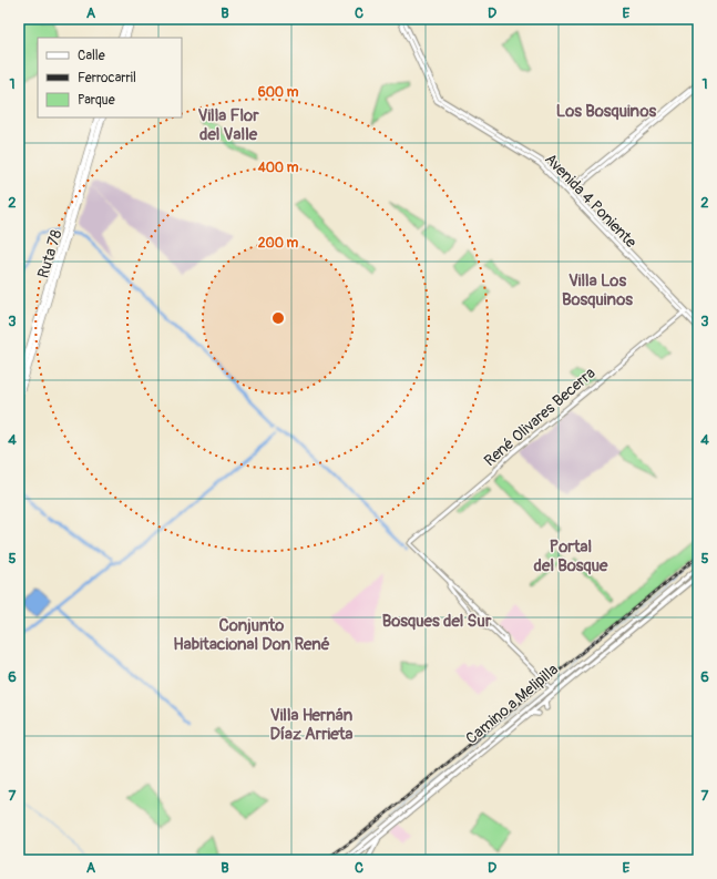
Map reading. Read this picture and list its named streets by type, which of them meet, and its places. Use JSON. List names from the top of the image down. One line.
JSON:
{"streets":{"highway":["Ruta 78"],"main road":["Camino a Melipilla"],"street":["Avenida 4 Poniente","René Olivares Becerra"]},"crossings":[["Avenida 4 Poniente","René Olivares Becerra"]],"districts":["Los Bosquinos","Villa Flor del Valle","Villa Los Bosquinos","Portal del Bosque","Bosques del Sur","Conjunto Habitacional Don René","Villa Hernán Díaz Arrieta"],"legend":["Calle","Ferrocarril","Parque"],"grid":{"columns":["A","B","C","D","E"],"rows":["1","2","3","4","5","6","7"]},"rings":["600 m","400 m","200 m"]}
